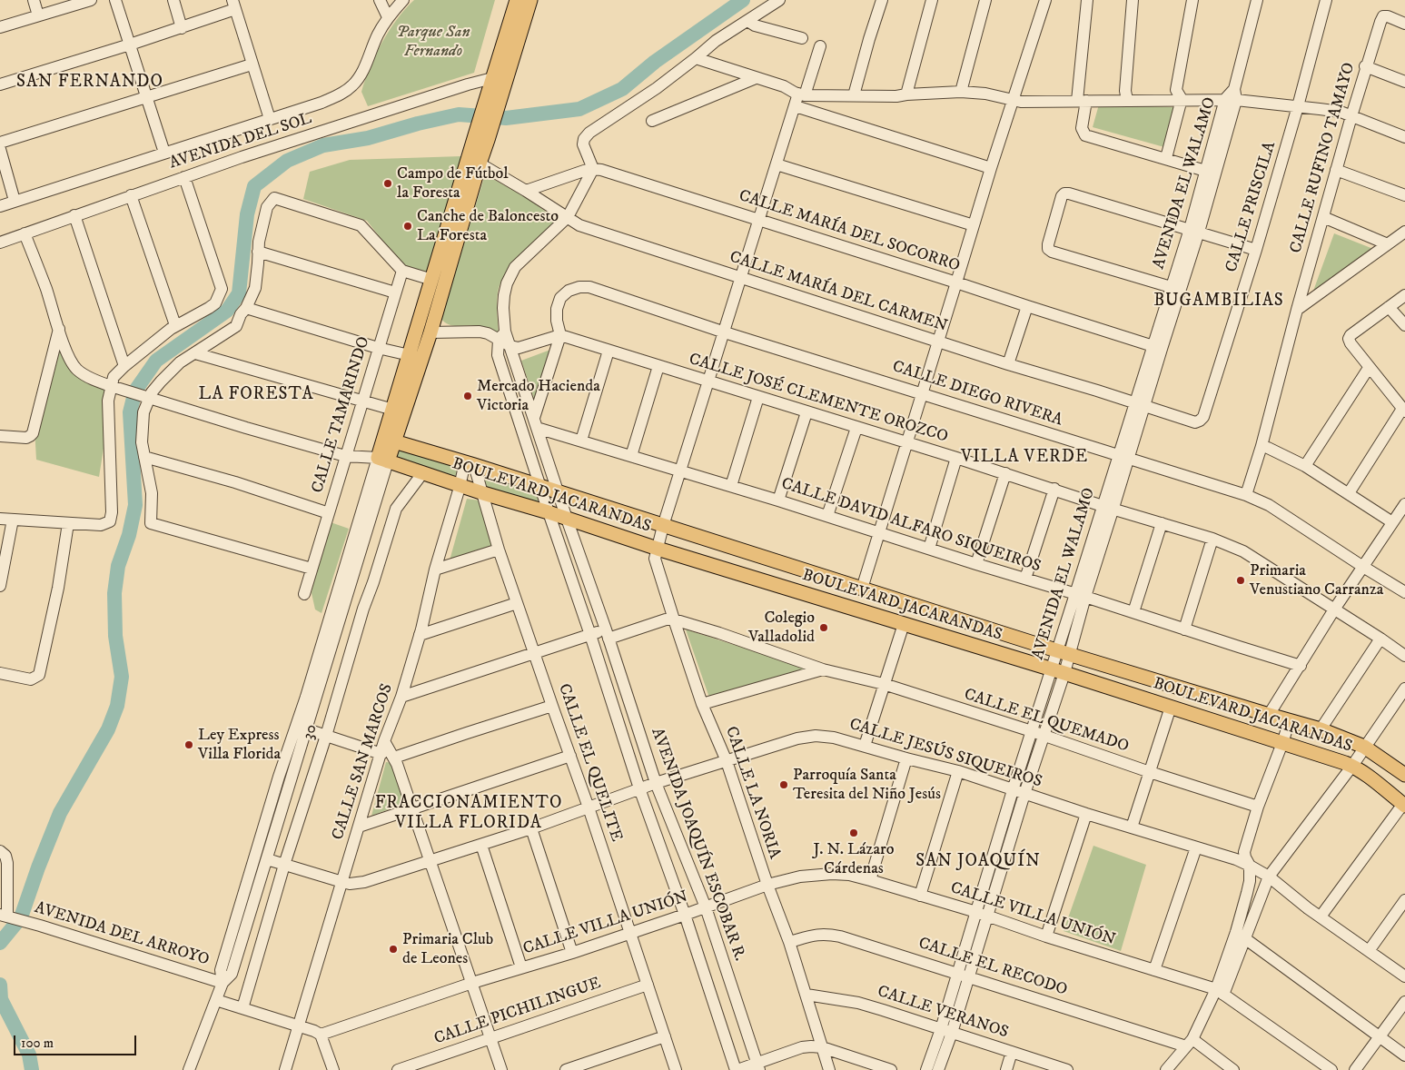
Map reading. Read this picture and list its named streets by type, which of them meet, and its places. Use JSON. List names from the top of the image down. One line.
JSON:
{"streets":{"main road":["BOULEVARD JACARANDAS"],"street":["AVENIDA DEL SOL","CALLE RUFINO TAMAYO","AVENIDA EL WALAMO","CALLE PRISCILA","CALLE MARÍA DEL SOCORRO","CALLE MARÍA DEL CARMEN","CALLE DIEGO RIVERA","CALLE JOSÉ CLEMENTE OROZCO","CALLE TAMARINDO","CALLE DAVID ALFARO SIQUEIROS","CALLE EL QUEMADO","30","CALLE JESÚS SIQUEIROS","CALLE SAN MARCOS","CALLE EL QUELITE","CALLE LA NORIA","AVENIDA JOAQUÍN ESCOBAR R.","CALLE VILLA UNIÓN","AVENIDA DEL ARROYO","CALLE EL RECODO","CALLE PICHILINGUE","CALLE VERANOS"]},"crossings":[["CALLE RUFINO TAMAYO","CALLE DIEGO RIVERA"],["AVENIDA EL WALAMO","CALLE MARÍA DEL SOCORRO"],["AVENIDA EL WALAMO","CALLE MARÍA DEL CARMEN"],["AVENIDA EL WALAMO","CALLE DIEGO RIVERA"],["AVENIDA EL WALAMO","CALLE JOSÉ CLEMENTE OROZCO"],["AVENIDA EL WALAMO","BOULEVARD JACARANDAS"],["AVENIDA EL WALAMO","CALLE DAVID ALFARO SIQUEIROS"],["AVENIDA EL WALAMO","CALLE EL QUEMADO"],["AVENIDA EL WALAMO","CALLE JESÚS SIQUEIROS"],["AVENIDA EL WALAMO","CALLE VILLA UNIÓN"],["AVENIDA EL WALAMO","CALLE EL RECODO"],["AVENIDA EL WALAMO","CALLE VERANOS"],["CALLE PRISCILA","CALLE MARÍA DEL CARMEN"],["CALLE MARÍA DEL SOCORRO","CALLE LA NORIA"],["CALLE MARÍA DEL CARMEN","CALLE LA NORIA"],["CALLE DIEGO RIVERA","CALLE JOSÉ CLEMENTE OROZCO"],["CALLE DIEGO RIVERA","CALLE LA NORIA"],["CALLE JOSÉ CLEMENTE OROZCO","CALLE LA NORIA"],["BOULEVARD JACARANDAS","30"],["BOULEVARD JACARANDAS","CALLE SAN MARCOS"],["BOULEVARD JACARANDAS","CALLE EL QUELITE"],["BOULEVARD JACARANDAS","CALLE LA NORIA"],["BOULEVARD JACARANDAS","AVENIDA JOAQUÍN ESCOBAR R."],["CALLE DAVID ALFARO SIQUEIROS","CALLE LA NORIA"],["CALLE DAVID ALFARO SIQUEIROS","AVENIDA JOAQUÍN ESCOBAR R."],["CALLE EL QUEMADO","CALLE LA NORIA"],["CALLE EL QUEMADO","AVENIDA JOAQUÍN ESCOBAR R."],["30","CALLE JESÚS SIQUEIROS"],["CALLE JESÚS SIQUEIROS","CALLE SAN MARCOS"],["CALLE JESÚS SIQUEIROS","CALLE EL QUELITE"],["CALLE JESÚS SIQUEIROS","CALLE LA NORIA"],["CALLE JESÚS SIQUEIROS","AVENIDA JOAQUÍN ESCOBAR R."],["CALLE SAN MARCOS","CALLE EL QUELITE"],["CALLE EL QUELITE","CALLE VILLA UNIÓN"],["CALLE EL QUELITE","CALLE PICHILINGUE"],["CALLE LA NORIA","CALLE VILLA UNIÓN"],["CALLE LA NORIA","CALLE EL RECODO"],["CALLE LA NORIA","CALLE VERANOS"],["AVENIDA JOAQUÍN ESCOBAR R.","CALLE VILLA UNIÓN"]],"districts":["SAN FERNANDO","BUGAMBILIAS","LA FORESTA","VILLA VERDE","FRACCIONAMIENTO VILLA FLORIDA","SAN JOAQUÍN"],"parks":["Parque San Fernando"],"places":["Campo de Fútbol la Foresta","Canche de Baloncesto La Foresta","Mercado Hacienda Victoria","Primaria Venustiano Carranza","Colegio Valladolid","Ley Express Villa Florida","Parroquía Santa Teresita del Niño Jesús","J. N. Lázaro Cárdenas","Primaria Club de Leones"],"scale_bar":"100 m"}
